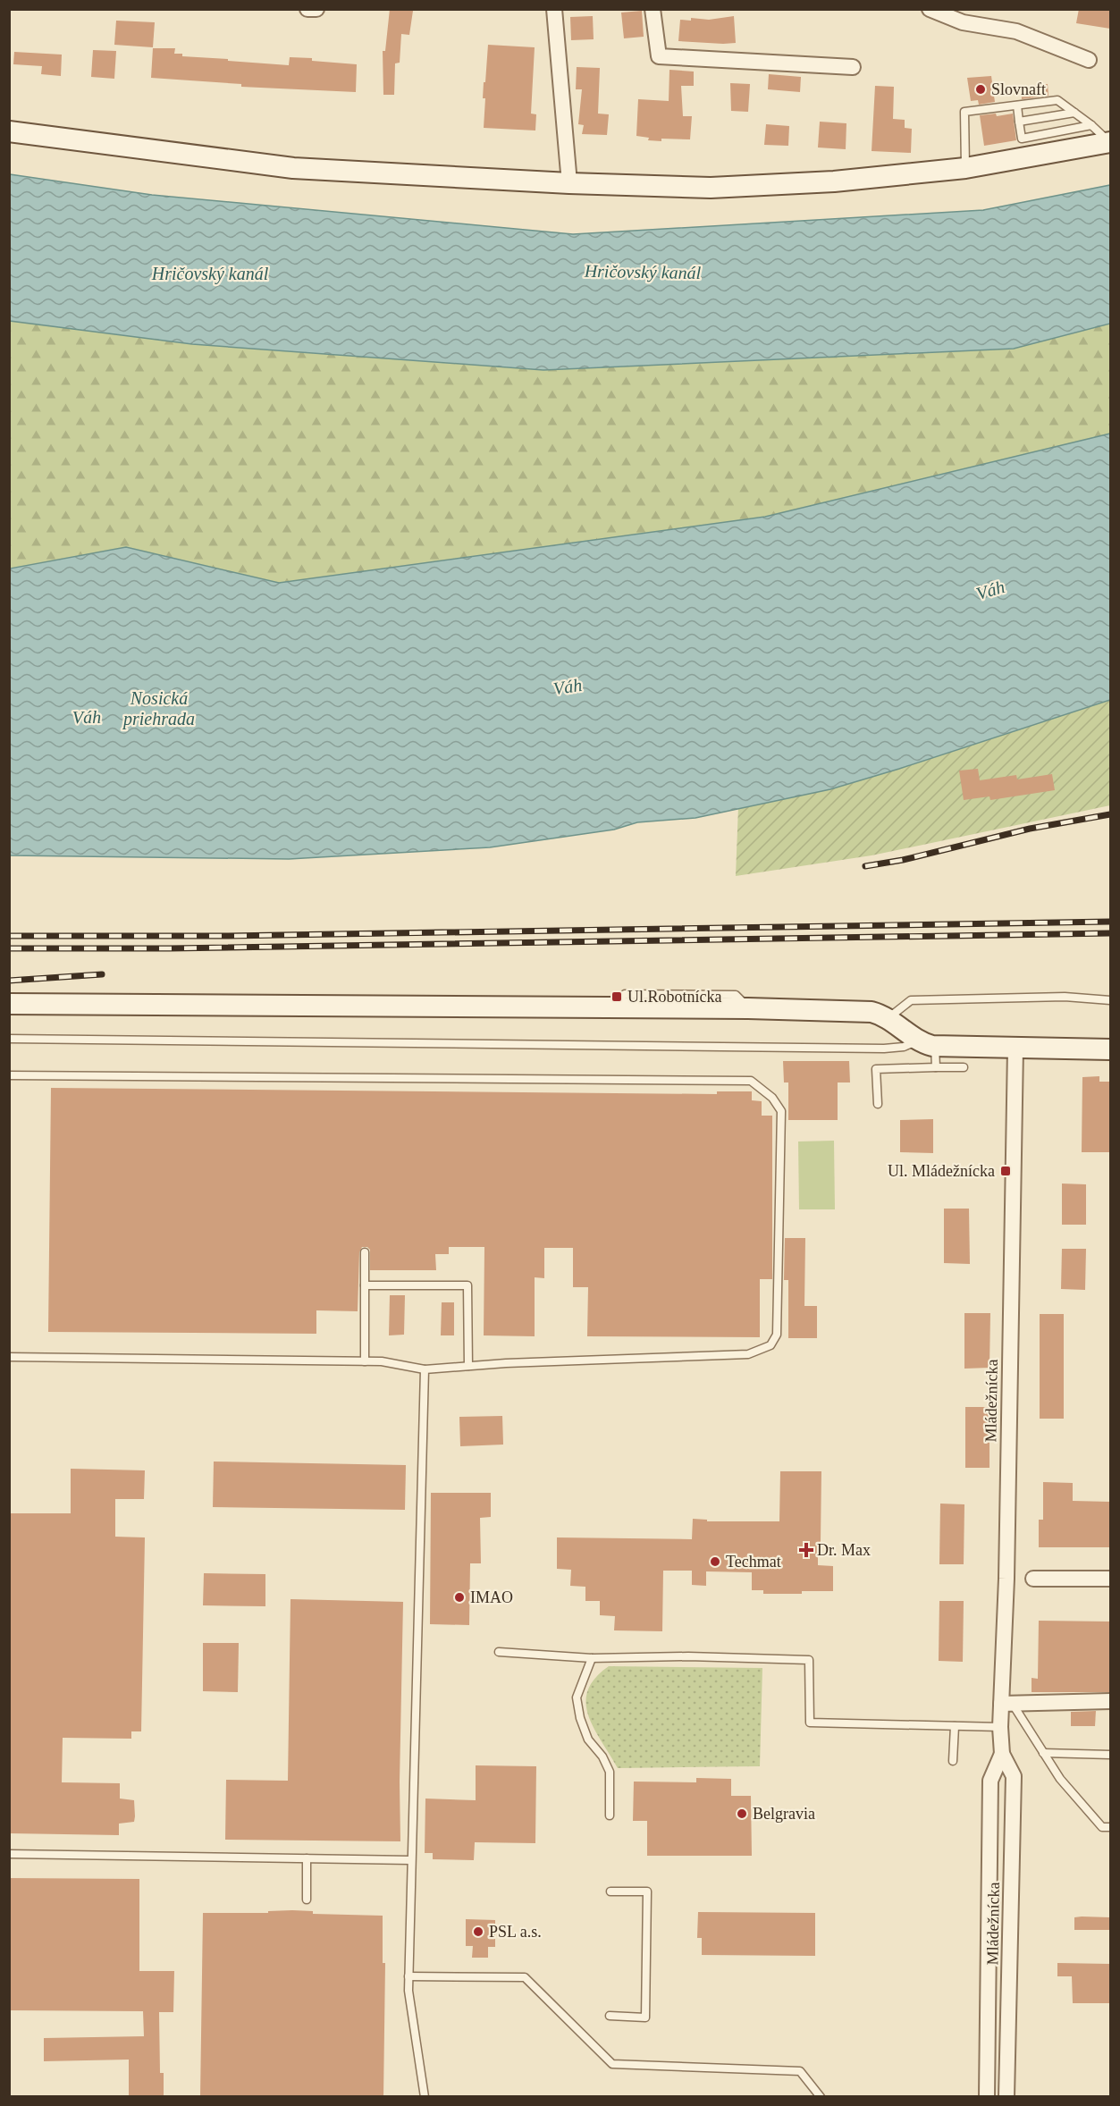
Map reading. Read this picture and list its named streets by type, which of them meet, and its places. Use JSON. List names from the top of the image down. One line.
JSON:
{"streets":{"street":["Mládežnícka"]},"water":["Hričovský kanál","Váh","Nosická priehrada"],"places":{"other":["Slovnaft","Techmat","IMAO","Belgravia","PSL a.s."],"transit":["Ul.Robotnícka","Ul. Mládežnícka"],"health":["Dr. Max"]}}
